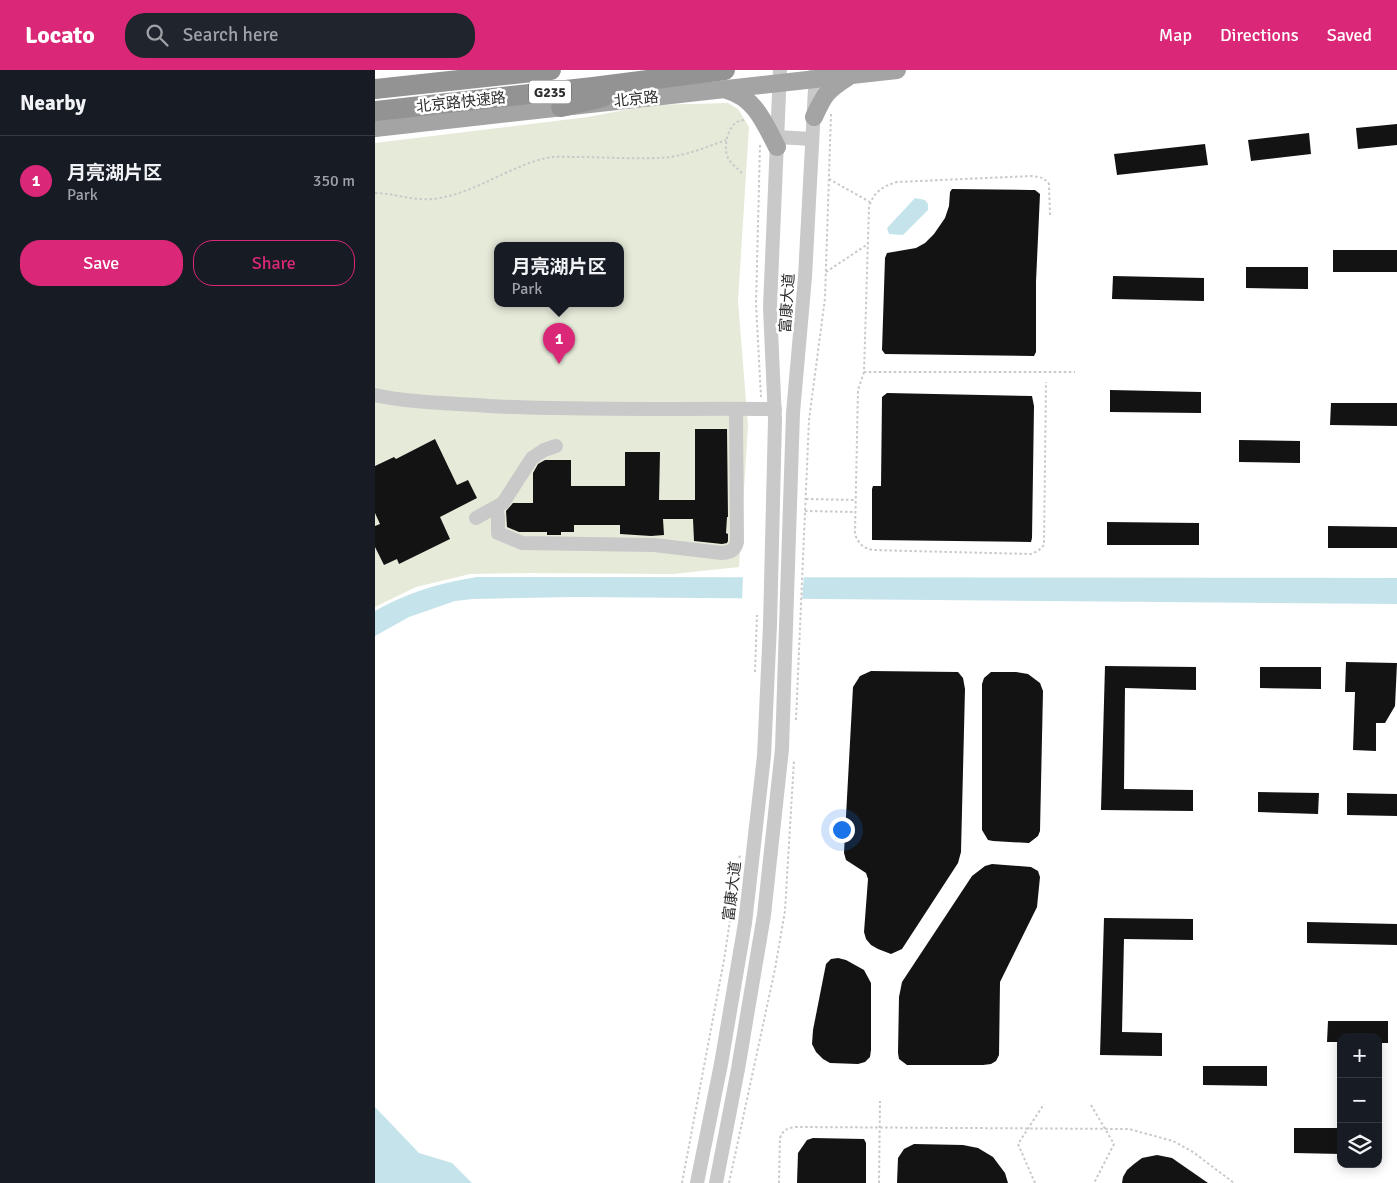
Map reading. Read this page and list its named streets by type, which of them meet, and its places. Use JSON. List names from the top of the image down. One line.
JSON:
{"streets":{"highway":["G235","北京路快速路"],"main road":["北京路"],"street":["富康大道"]},"crossings":[["北京路","北京路快速路"],["北京路","富康大道"]],"page":{"header":"Locato","search":"Search here","nav":["Map","Directions","Saved"],"heading":"Nearby","list":[{"mark":"1","name":"月亮湖片区","note":"Park","value":"350 m"}],"buttons":["Save","Share"],"popup":["月亮湖片区","Park"],"pins":"1","map_buttons":["+","−"]}}
